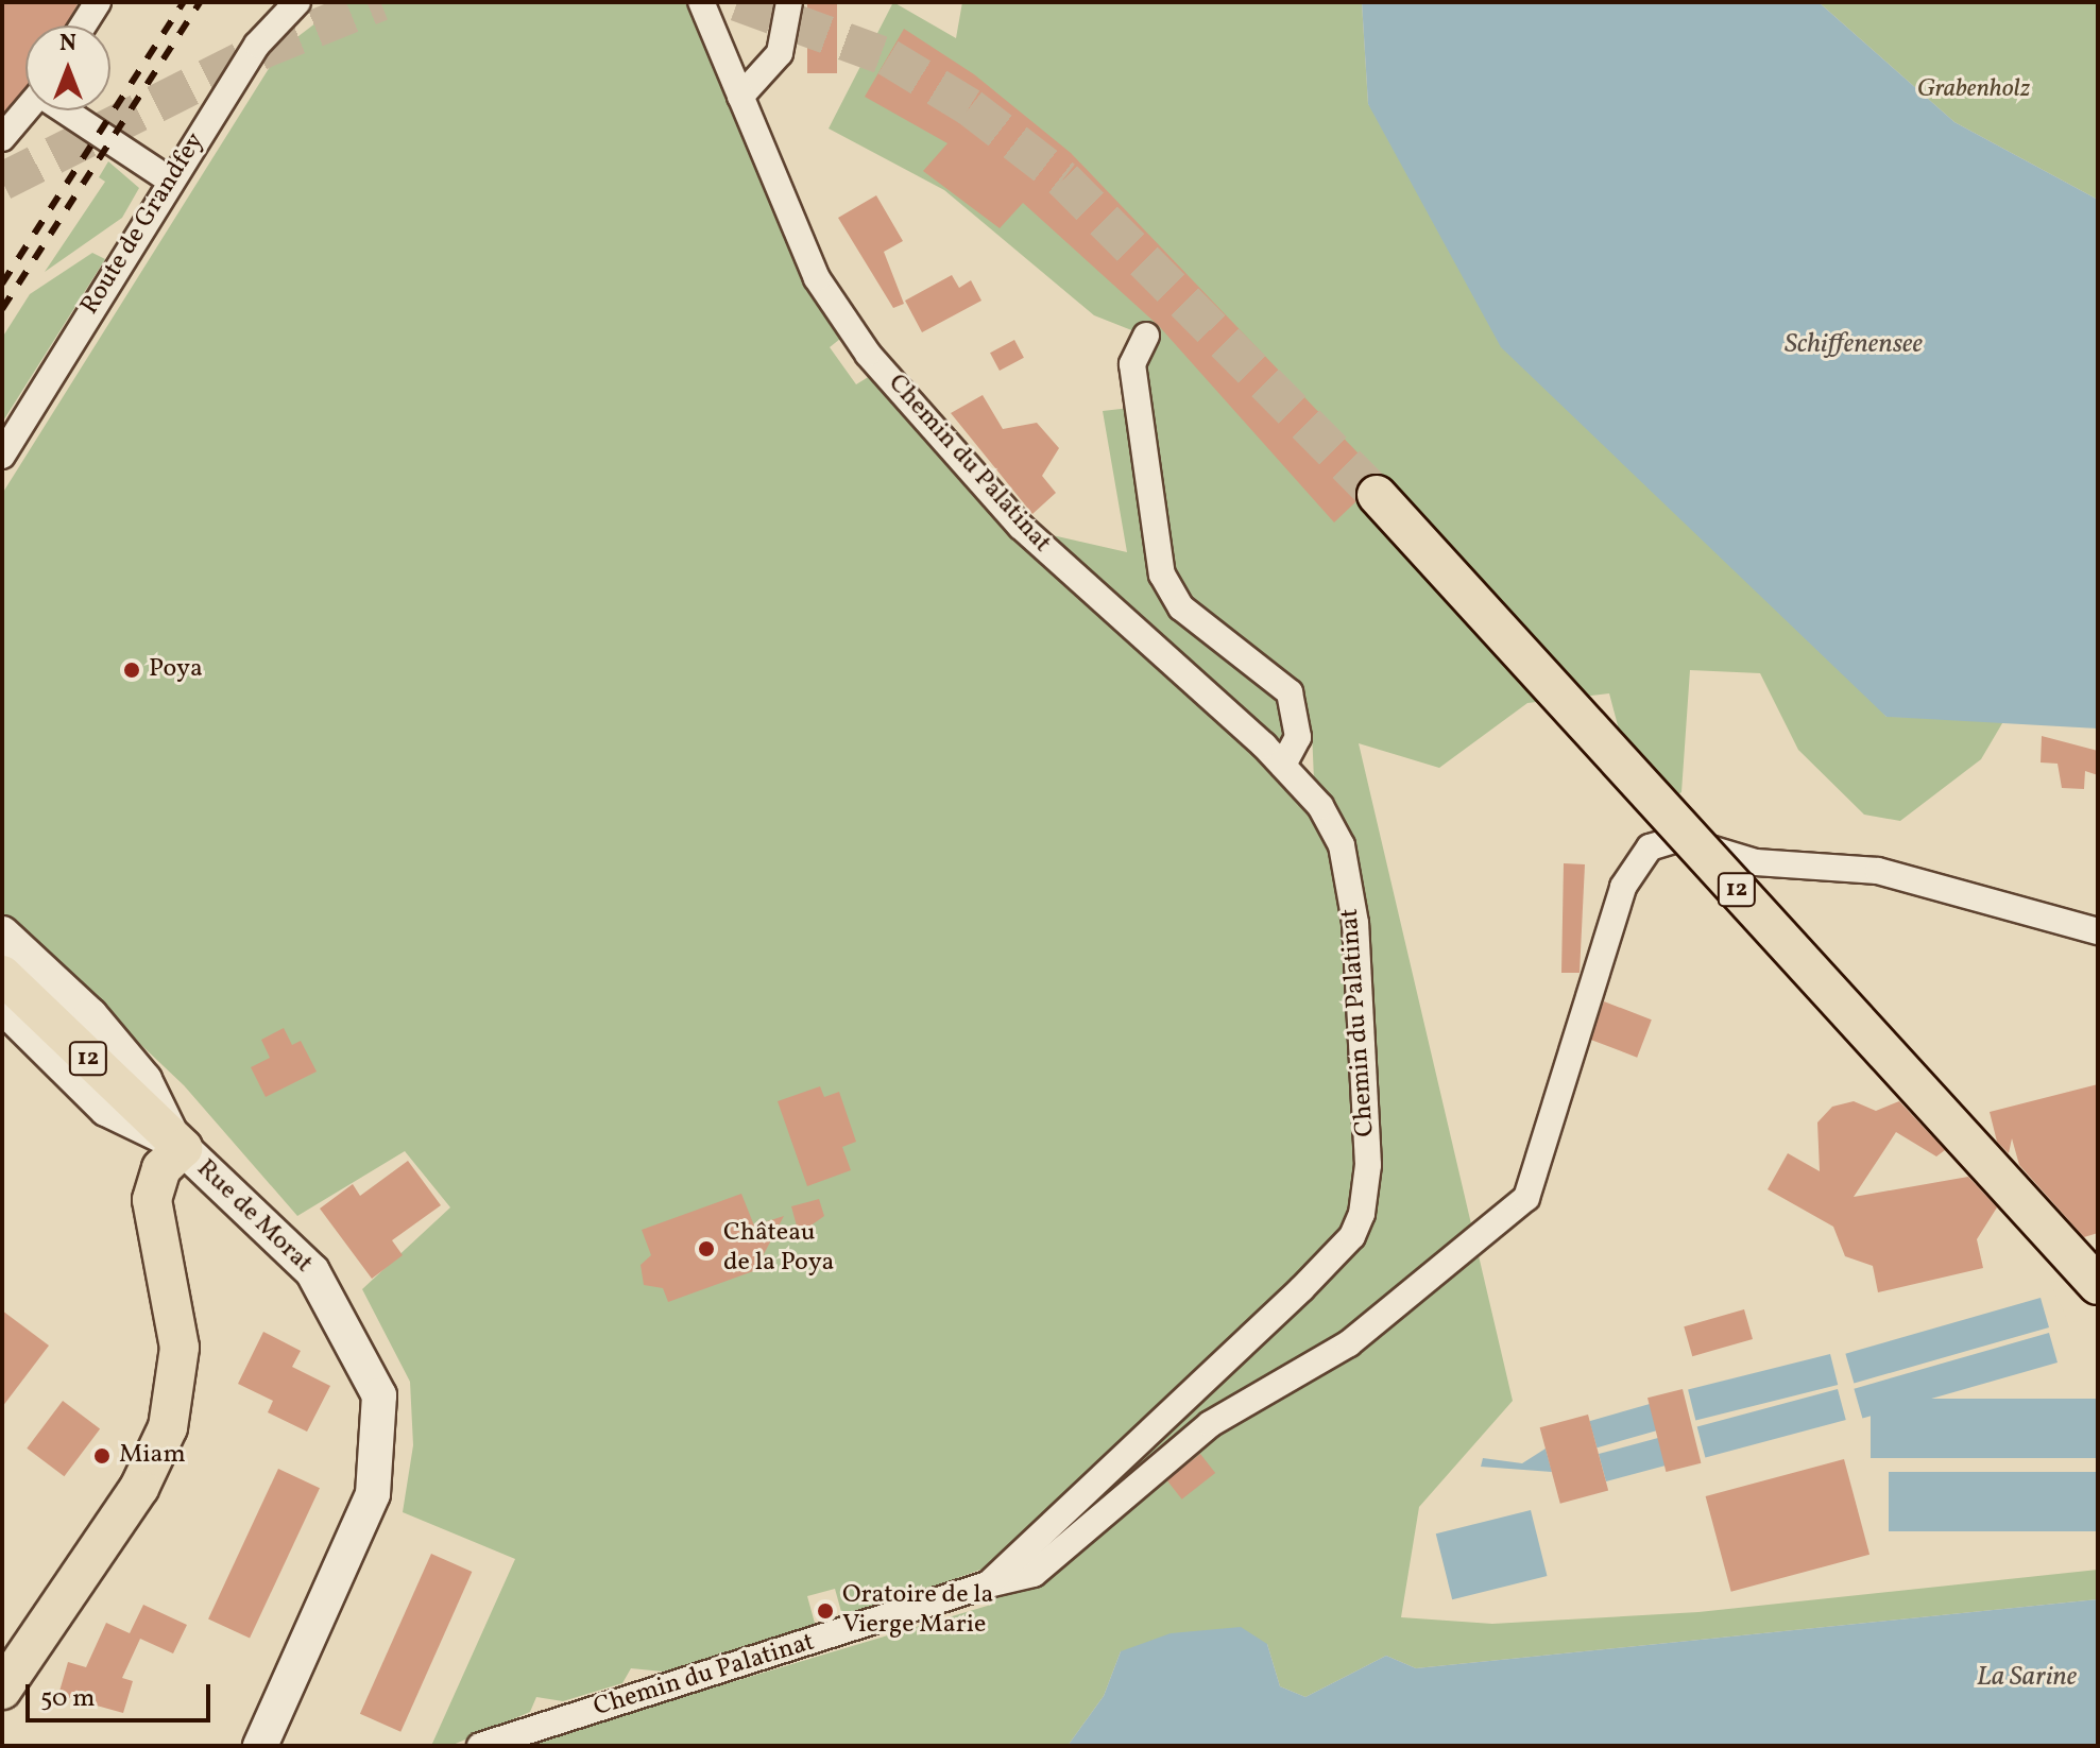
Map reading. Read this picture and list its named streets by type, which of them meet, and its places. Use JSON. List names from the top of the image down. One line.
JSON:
{"streets":{"main road":["12","Rue de Morat"],"street":["Route de Grandfey","Chemin du Palatinat"]},"crossings":[["12","Rue de Morat"]],"water":["Schiffenensee","La Sarine"],"parks":["Grabenholz"],"places":["Poya","Château de la Poya","Miam","Oratoire de la Vierge Marie"],"scale_bar":"50 m","north":"top"}
